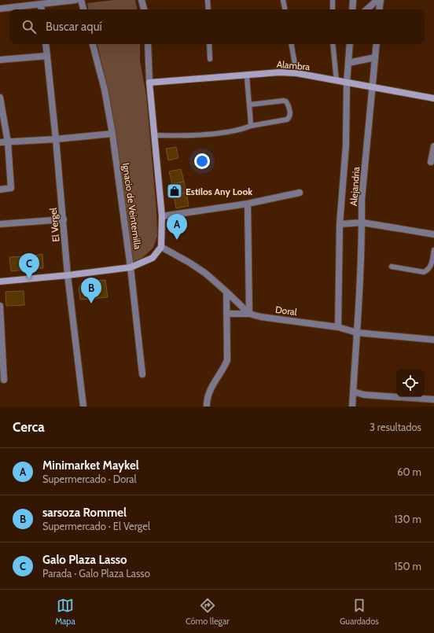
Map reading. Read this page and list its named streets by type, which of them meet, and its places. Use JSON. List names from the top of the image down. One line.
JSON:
{"streets":{"street":["Alambra","Alejandria","Ignacio de Veintemilla","El Vergel","Doral"]},"crossings":[["Alambra","Alejandria"],["Alejandria","Doral"]],"places":{"shop":["Estilos Any Look"]},"page":{"search":"Buscar aquí","pins":["A","C","B"],"heading":["Cerca","3 resultados"],"list":[{"mark":"A","name":"Minimarket Maykel","note":"Supermercado · Doral","value":"60 m"},{"mark":"B","name":"sarsoza Rommel","note":"Supermercado · El Vergel","value":"130 m"},{"mark":"C","name":"Galo Plaza Lasso","note":"Parada · Galo Plaza Lasso","value":"150 m"}],"nav":["Mapa","Cómo llegar","Guardados"]}}
